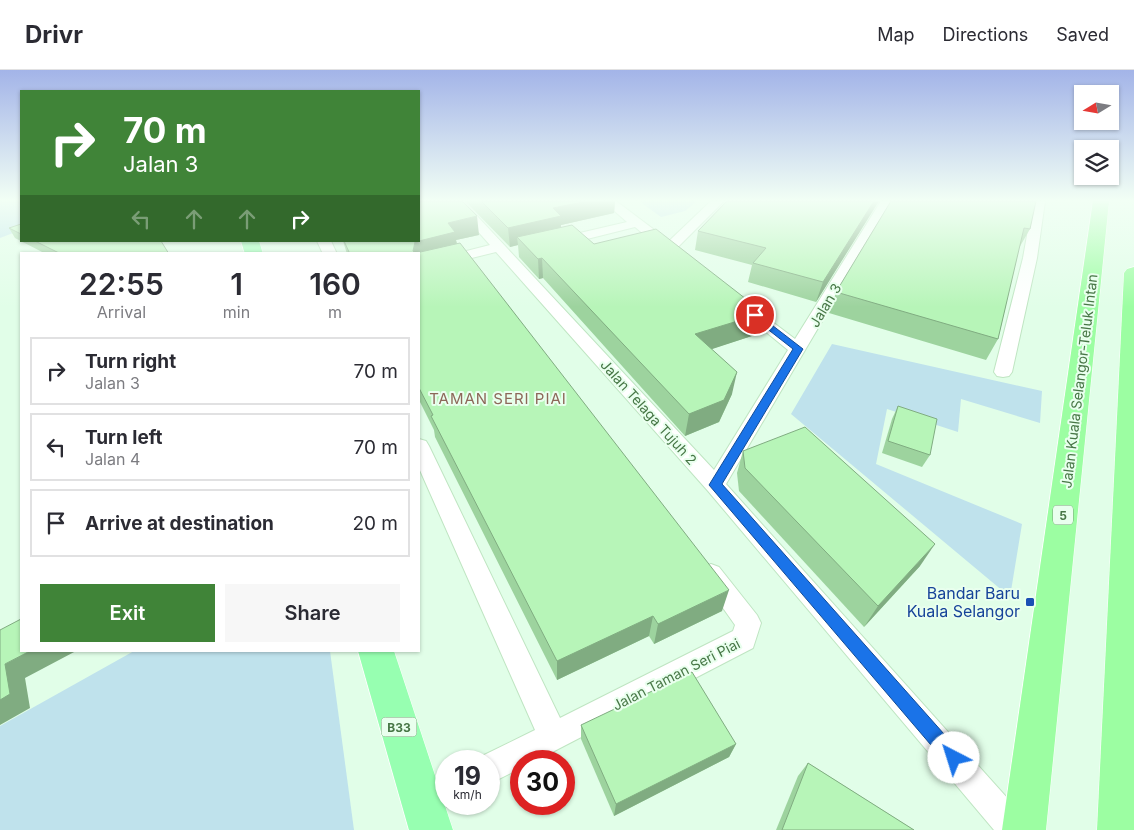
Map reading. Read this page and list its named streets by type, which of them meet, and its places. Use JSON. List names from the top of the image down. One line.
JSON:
{"streets":{"highway":["Jalan Kuala Selangor-Teluk Intan","5"],"main road":["B33"],"street":["Jalan 3","Jalan Telaga Tujuh 2","Jalan Taman Seri Piai"]},"crossings":[["Jalan 3","Jalan Telaga Tujuh 2"]],"districts":["TAMAN SERI PIAI"],"places":{"transit":["Bandar Baru Kuala Selangor"]},"north":"left","page":{"header":"Drivr","nav":["Map","Directions","Saved"],"turn":["70 m","Jalan 3"],"eta":["22:55","Arrival","1","min","160","m"],"list":[{"name":"Turn right","note":"Jalan 3","value":"70 m"},{"name":"Turn left","note":"Jalan 4","value":"70 m"},{"name":"Arrive at destination","value":"20 m"}],"buttons":["Exit","Share"],"speed":"19 km/h","limit":"30"}}
